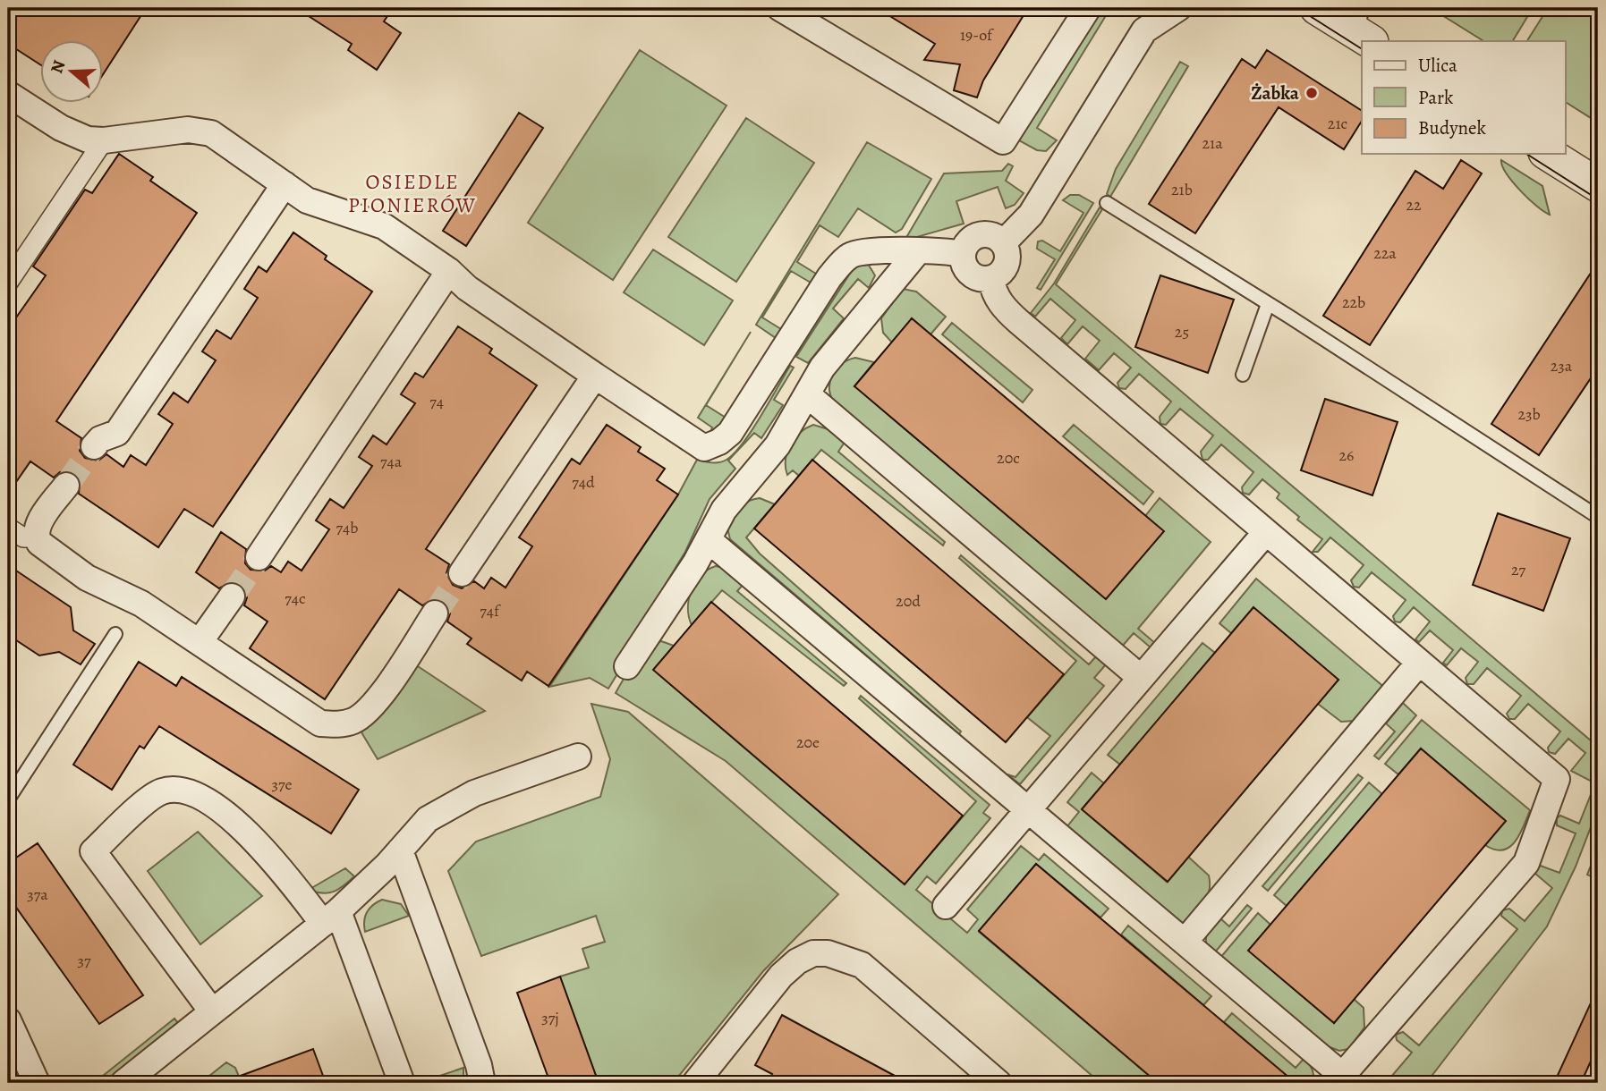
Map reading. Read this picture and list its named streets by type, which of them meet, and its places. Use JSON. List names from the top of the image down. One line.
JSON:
{"districts":["OSIEDLE PIONIERÓW"],"places":["Żabka"],"house_numbers":["19-of","21c","21a","21b","22","22a","22b","25","23a","74","23b","26","20c","74a","74d","74b","27","74c","20d","74f","20e","37e","37a","37","37j"],"legend":["Ulica","Park","Budynek"],"north":"left"}
